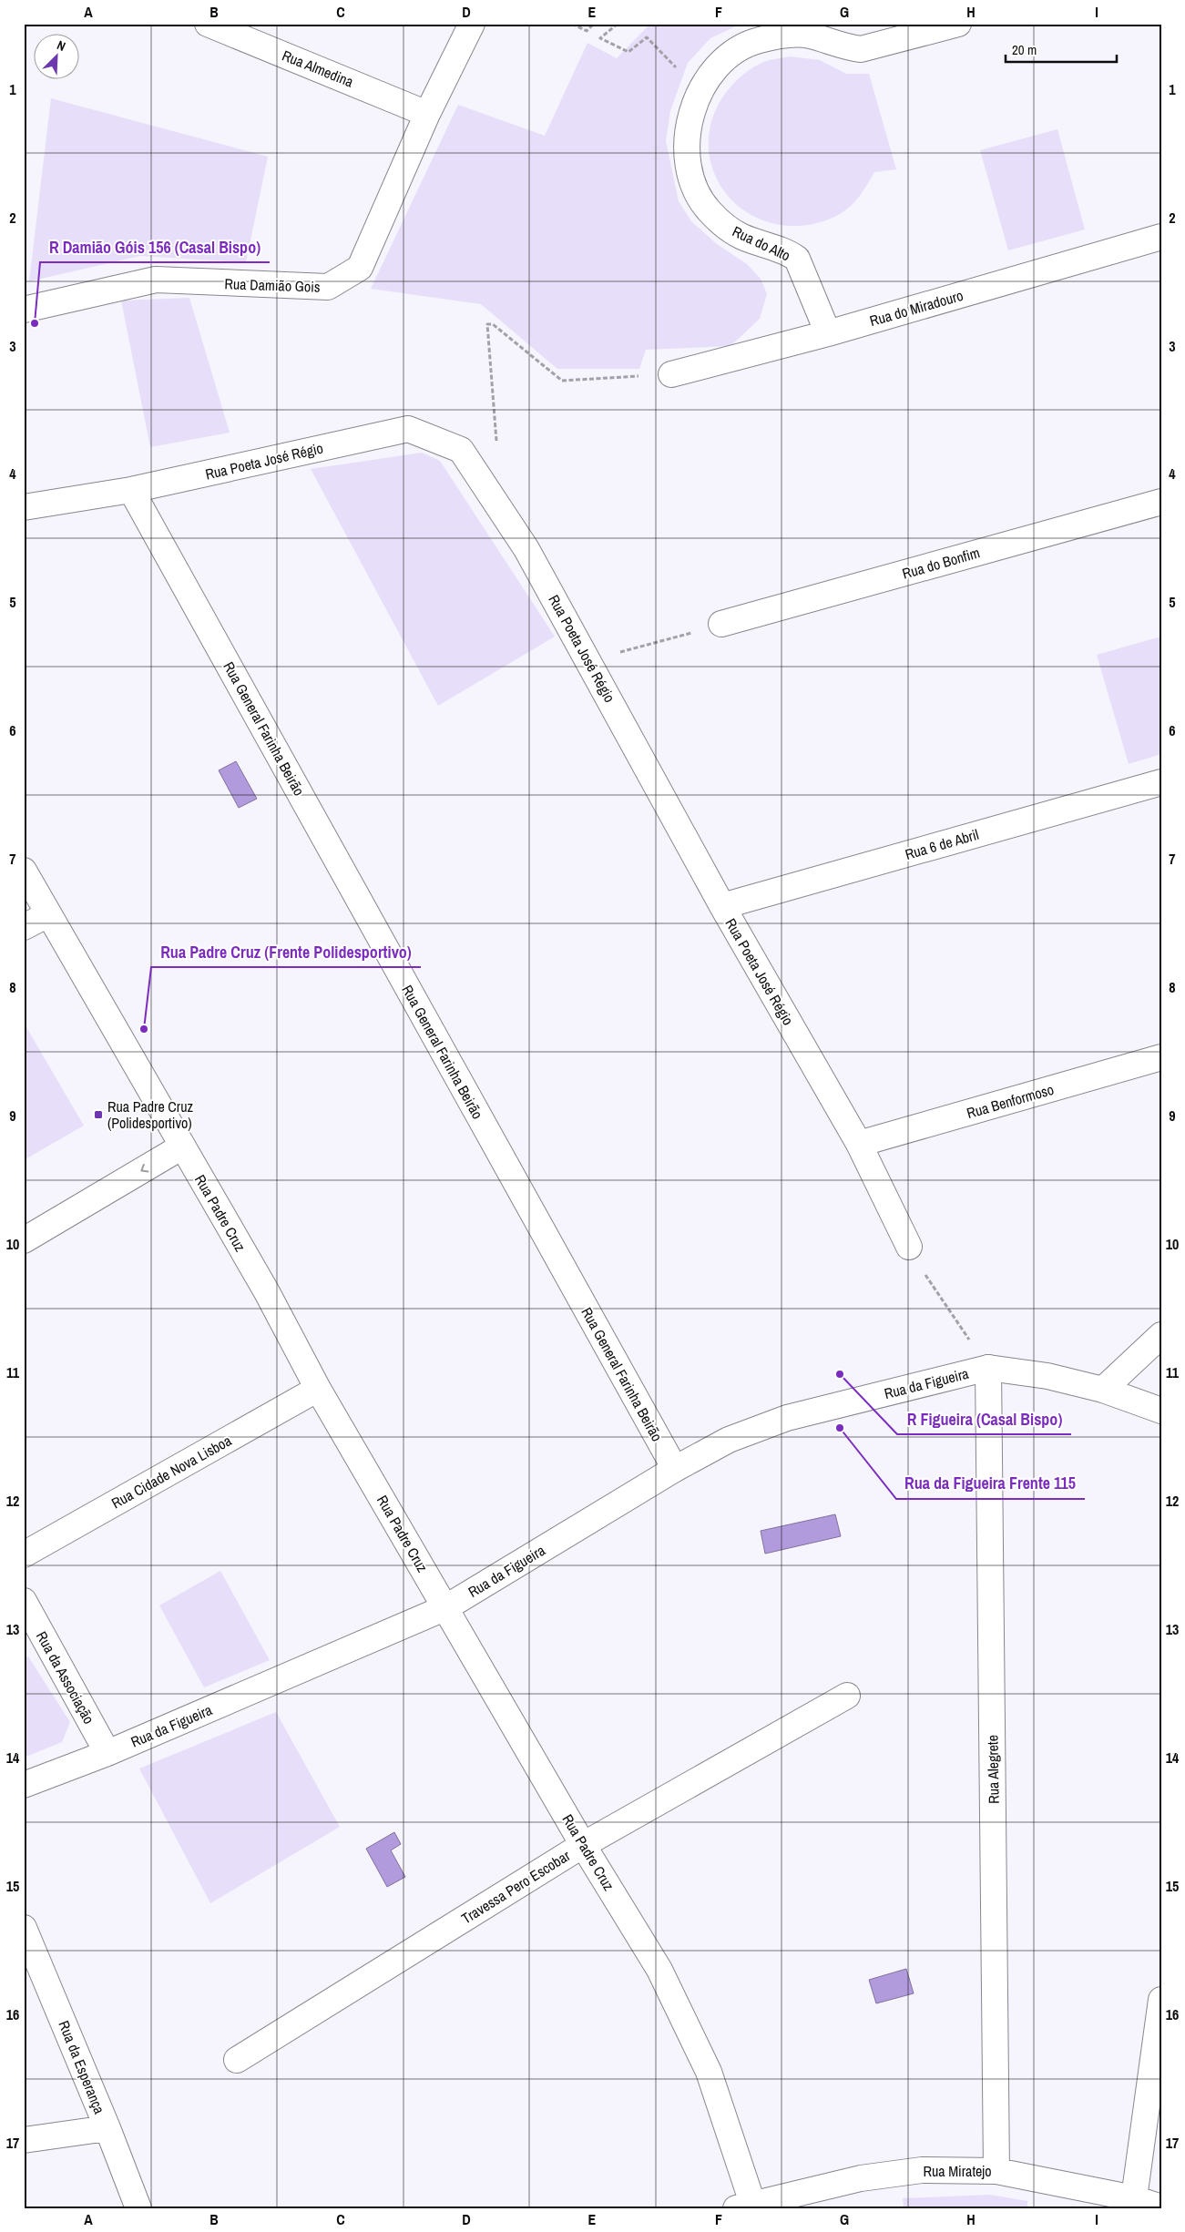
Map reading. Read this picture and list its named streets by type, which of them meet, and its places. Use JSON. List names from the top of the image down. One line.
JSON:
{"streets":{"street":["Rua Almedina","Rua do Alto","Rua Damião Gois","Rua do Miradouro","Rua Poeta José Régio","Rua do Bonfim","Rua General Farinha Beirão","Rua 6 de Abril","Rua Benformoso","Rua Padre Cruz","Rua da Figueira","Rua Cidade Nova Lisboa","Rua da Associação","Rua Alegrete","Travessa Pero Escobar","Rua da Esperança","Rua Miratejo"]},"crossings":[["Rua Almedina","Rua Damião Gois"],["Rua do Alto","Rua do Miradouro"],["Rua Poeta José Régio","Rua General Farinha Beirão"],["Rua Poeta José Régio","Rua 6 de Abril"],["Rua Poeta José Régio","Rua Benformoso"],["Rua General Farinha Beirão","Rua da Figueira"],["Rua Padre Cruz","Rua da Figueira"],["Rua Padre Cruz","Rua Cidade Nova Lisboa"],["Rua Padre Cruz","Travessa Pero Escobar"],["Rua Padre Cruz","Rua Miratejo"],["Rua da Figueira","Rua da Associação"],["Rua da Figueira","Rua Alegrete"],["Rua Alegrete","Rua Miratejo"]],"places":{"other":["R Damião Góis 156 (Casal Bispo)","Rua Padre Cruz (Frente Polidesportivo)","R Figueira (Casal Bispo)","Rua da Figueira Frente 115"],"transit":["Rua Padre Cruz (Polidesportivo)"]},"scale_bar":"20 m","north":"top right","grid":{"columns":["A","B","C","D","E","F","G","H","I"],"rows":["1","2","3","4","5","6","7","8","9","10","11","12","13","14","15","16","17"]}}
